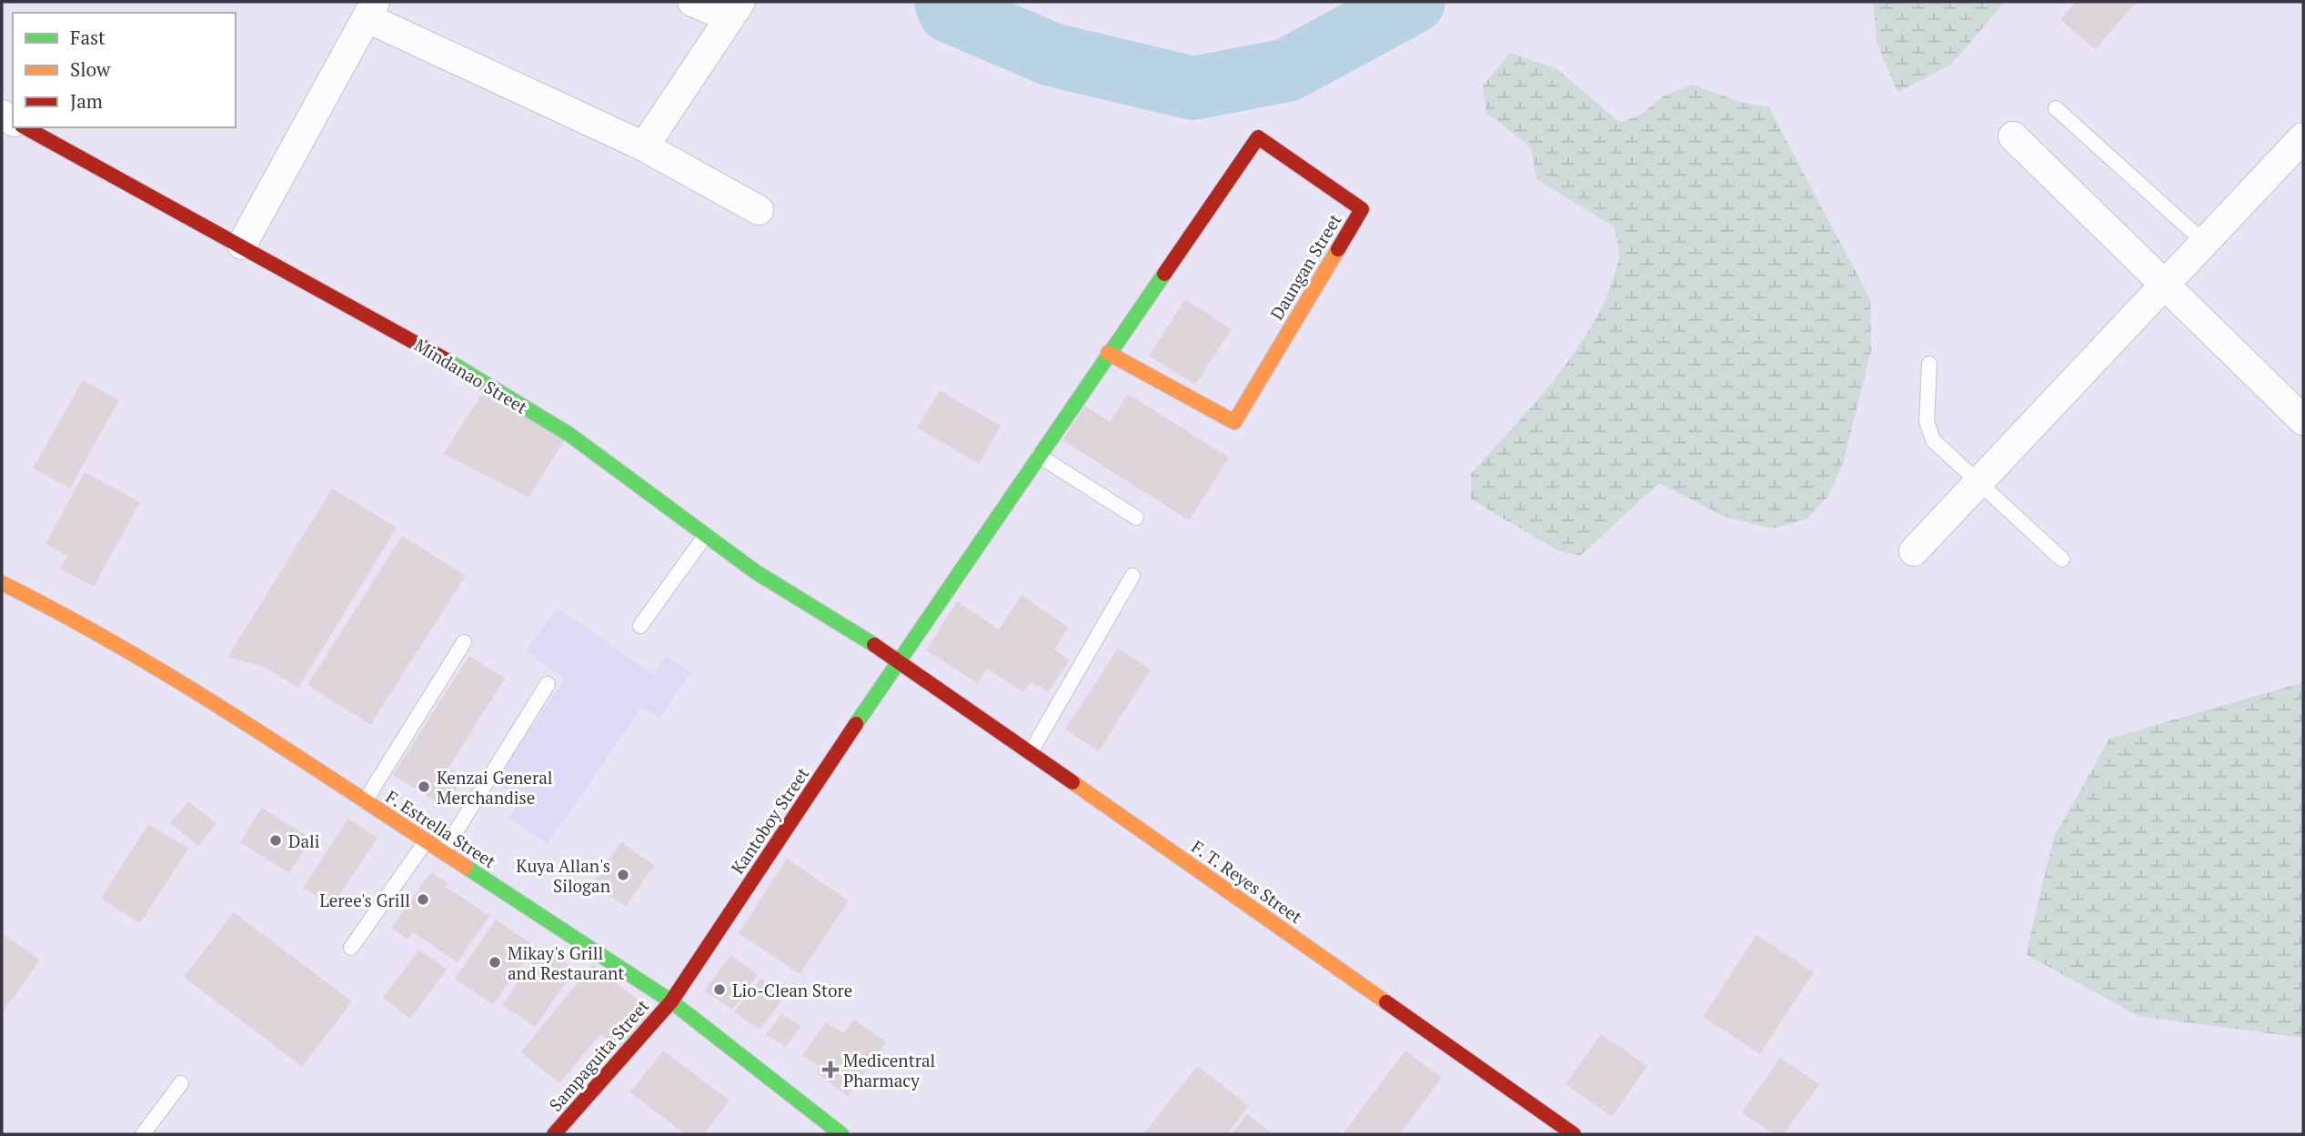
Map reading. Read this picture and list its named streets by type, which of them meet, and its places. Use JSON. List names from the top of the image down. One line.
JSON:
{"streets":{"street":["Daungan Street","Mindanao Street","Kantoboy Street","F. Estrella Street","F. T. Reyes Street","Sampaguita Street"]},"crossings":[["Daungan Street","Mindanao Street"],["Daungan Street","Kantoboy Street"],["Daungan Street","F. T. Reyes Street"],["Mindanao Street","Kantoboy Street"],["Mindanao Street","F. T. Reyes Street"],["Kantoboy Street","F. Estrella Street"],["Kantoboy Street","F. T. Reyes Street"],["Kantoboy Street","Sampaguita Street"],["F. Estrella Street","Sampaguita Street"]],"places":{"other":["Kenzai General Merchandise","Dali","Kuya Allan's Silogan","Leree's Grill","Mikay's Grill and Restaurant","Lio-Clean Store"],"health":["Medicentral Pharmacy"]},"legend":["Fast","Slow","Jam"]}
